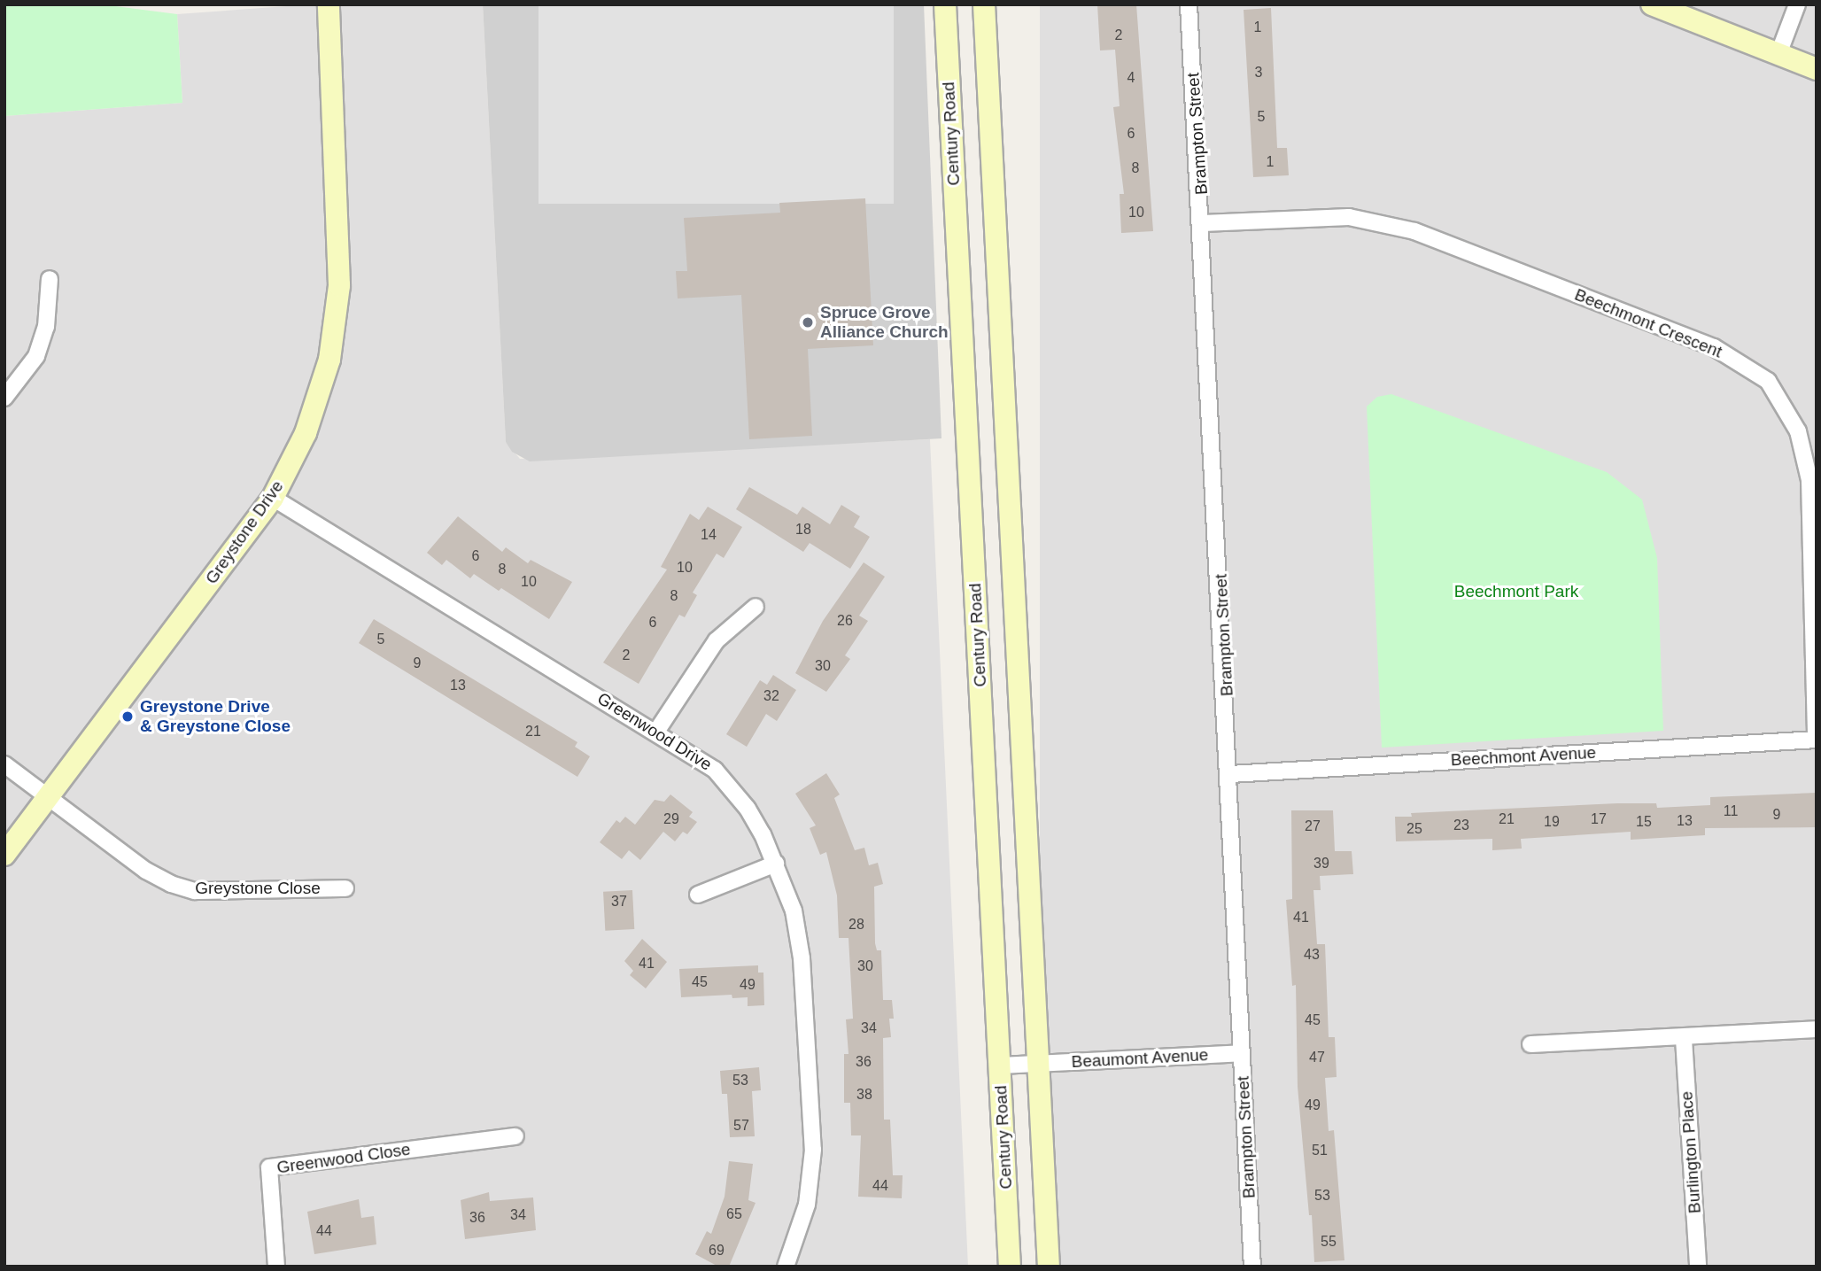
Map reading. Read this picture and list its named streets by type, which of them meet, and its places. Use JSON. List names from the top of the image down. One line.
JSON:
{"streets":{"main road":["Century Road","Greystone Drive"],"street":["Brampton Street","Beechmont Crescent","Greenwood Drive","Beechmont Avenue","Greystone Close","Beaumont Avenue","Burlington Place","Greenwood Close"]},"crossings":[["Century Road","Beaumont Avenue"],["Brampton Street","Beechmont Crescent"],["Brampton Street","Beechmont Avenue"],["Brampton Street","Beaumont Avenue"],["Beechmont Crescent","Beechmont Avenue"],["Greystone Drive","Greenwood Drive"],["Greystone Drive","Greystone Close"]],"parks":["Beechmont Park"],"places":["Spruce Grove Alliance Church","Greystone Drive & Greystone Close"],"house_numbers":["1","2","3","4","5","6","1","8","10","18","14","6","10","8","10","8","26","6","5","2","9","30","13","32","21","11","9","29","21","17","13","19","15","23","27","25","39","37","41","28","43","41","30","45","49","45","34","47","36","53","38","49","57","51","44","53","65","34","36","44","55","69"]}
